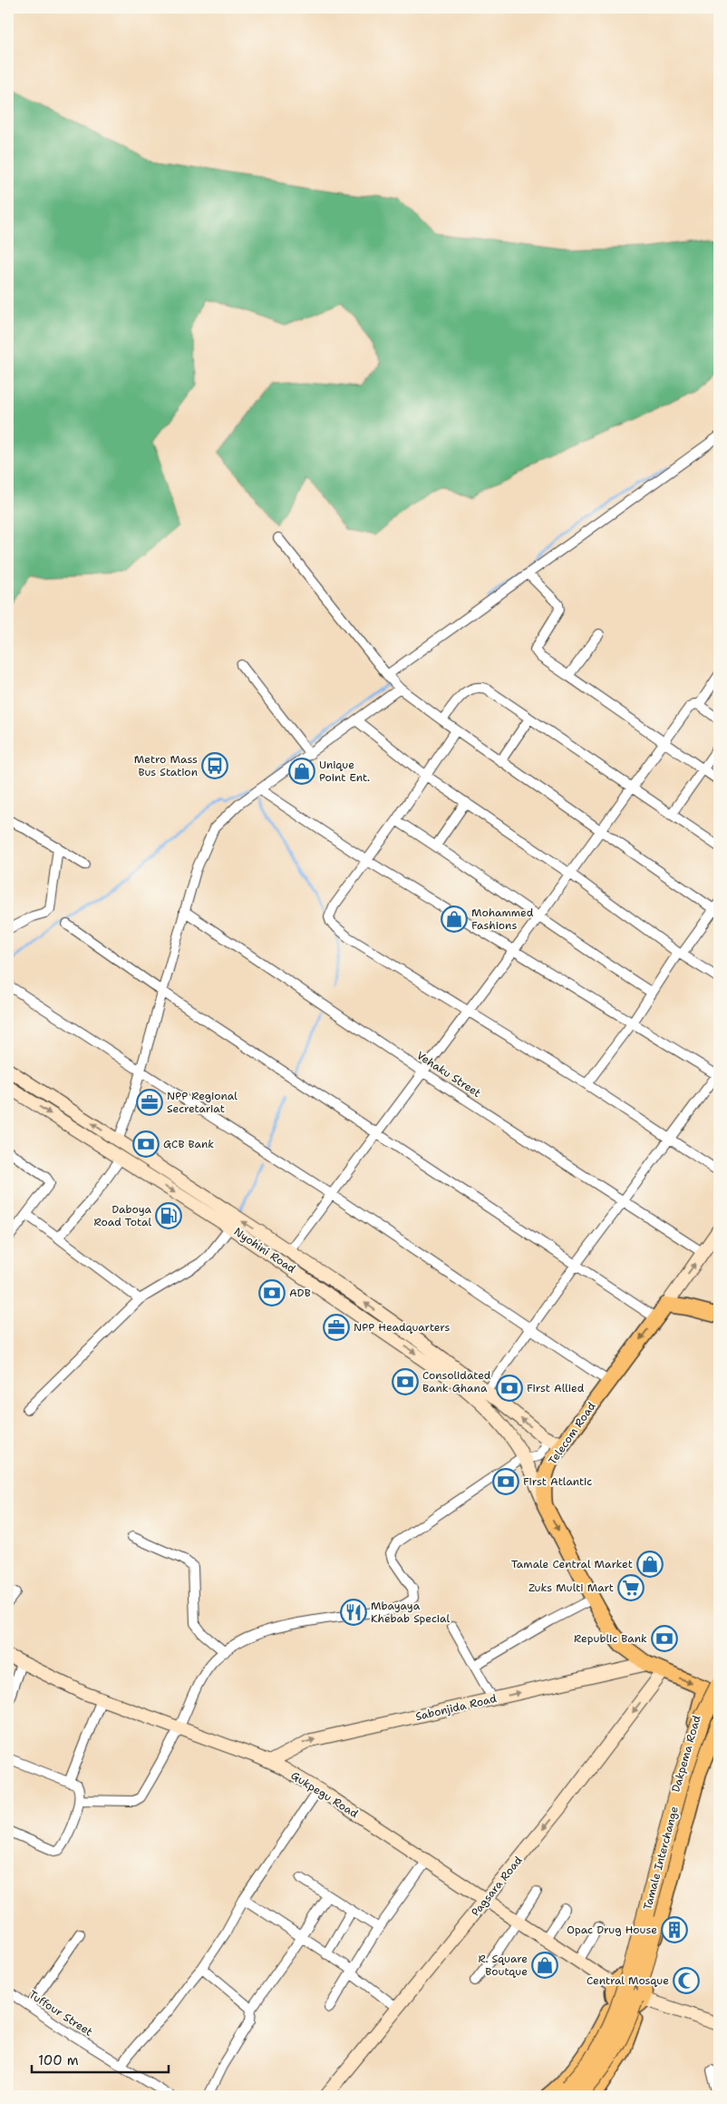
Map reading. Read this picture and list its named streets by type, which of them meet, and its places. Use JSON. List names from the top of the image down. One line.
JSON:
{"streets":{"highway":["Tamale Interchange"],"main road":["Telecom Road","Dakpema Road"],"street":["Vehaku Street","Nyohini Road","Sabonjida Road","Gukpegu Road","Pagsara Road","Tuffour Street"]},"crossings":[["Nyohini Road","Telecom Road"],["Telecom Road","Sabonjida Road"],["Telecom Road","Dakpema Road"],["Telecom Road","Tamale Interchange"],["Telecom Road","Pagsara Road"],["Sabonjida Road","Gukpegu Road"],["Dakpema Road","Gukpegu Road"],["Dakpema Road","Tamale Interchange"],["Gukpegu Road","Pagsara Road"]],"places":{"bus stop":["Metro Mass Bus Station"],"shop":["Unique Point Ent.","Mohammed Fashions","Tamale Central Market","R. Square Boutque"],"office":["NPP Regional Secretariat","NPP Headquarters"],"bank":["GCB Bank","ADB","Consolidated Bank Ghana","First Allied","First Atlantic","Republic Bank"],"fuel station":["Daboya Road Total"],"supermarket":["Zuks Multi Mart"],"restaurant":["Mbayaya Khebab Special"],"building":["Opac Drug House"],"mosque":["Central Mosque"]},"scale_bar":"100 m"}
